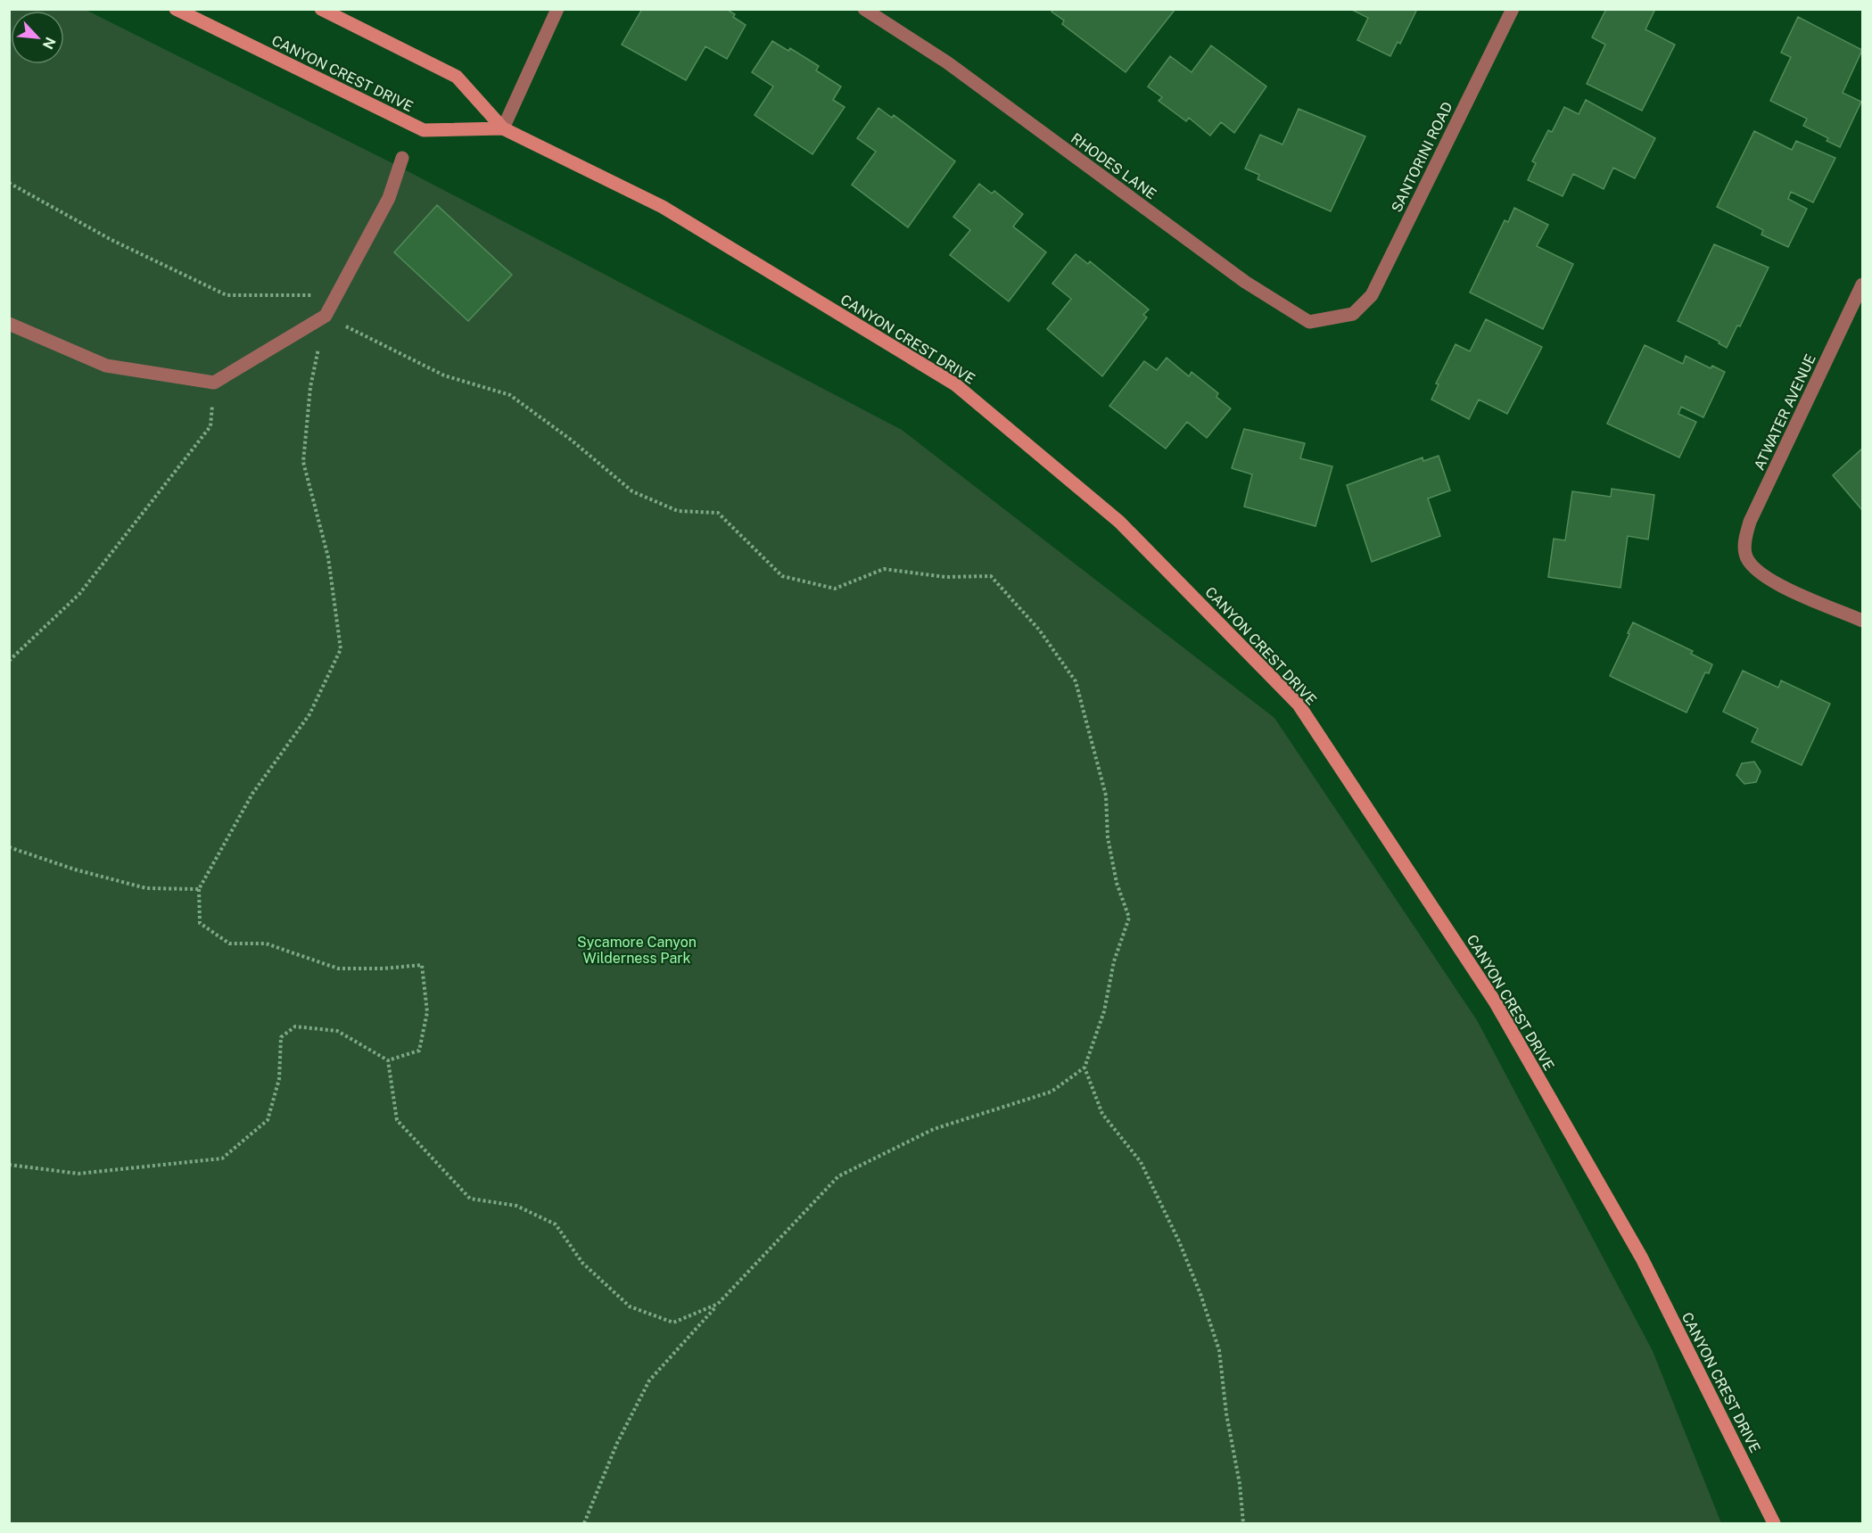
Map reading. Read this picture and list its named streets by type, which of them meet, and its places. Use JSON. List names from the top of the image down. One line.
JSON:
{"streets":{"main road":["CANYON CREST DRIVE"],"street":["SANTORINI ROAD","RHODES LANE","ATWATER AVENUE"]},"crossings":[["SANTORINI ROAD","RHODES LANE"]],"parks":["Sycamore Canyon Wilderness Park"],"north":"bottom right"}
